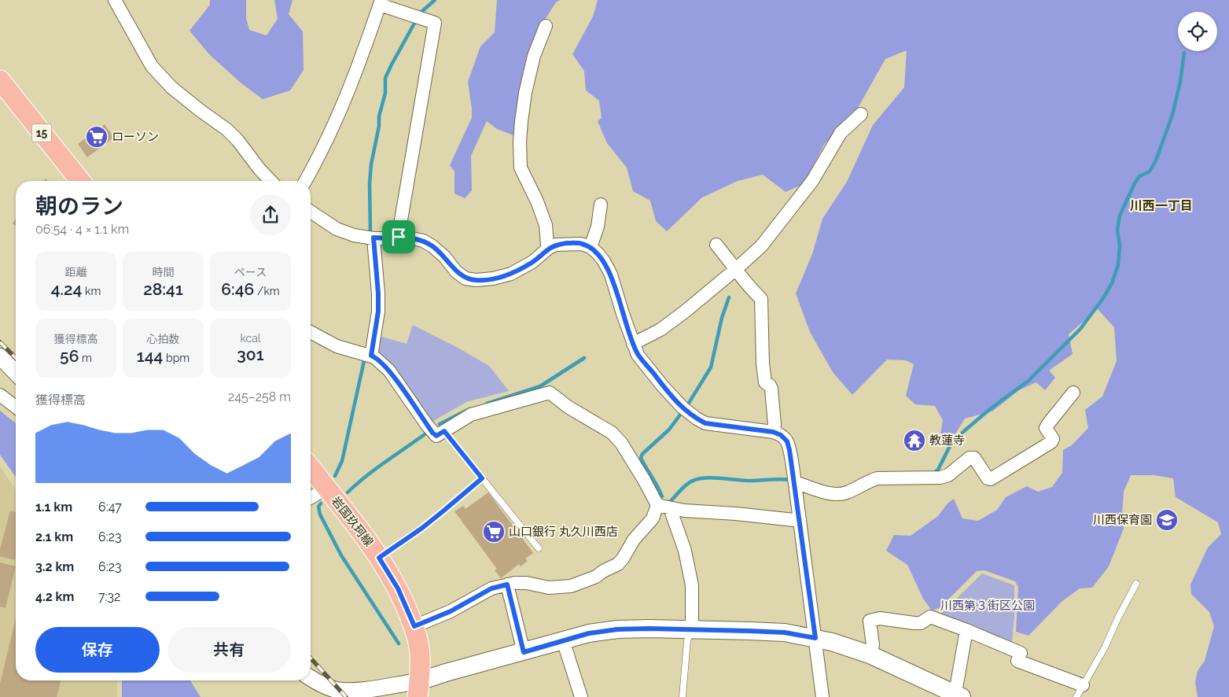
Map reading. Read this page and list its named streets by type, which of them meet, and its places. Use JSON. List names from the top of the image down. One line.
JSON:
{"streets":{"main road":["15","岩国玖珂線"]},"districts":["川西一丁目"],"parks":["川西第３街区公園"],"places":{"supermarket":["ローソン","山口銀行 丸久川西店"],"temple":["教蓮寺"],"school or university":["川西保育園"]},"page":{"heading":["朝のラン","06:54 · 4 × 1.1 km"],"stats":[["距離","4.24 km"],["時間","28:41"],["ペース","6:46 /km"],["獲得標高","56 m"],["心拍数","144 bpm"],["kcal","301"]],"chart":["獲得標高","245–258 m"],"list":[{"name":"1.1 km","note":"6:47"},{"name":"2.1 km","note":"6:23"},{"name":"3.2 km","note":"6:23"},{"name":"4.2 km","note":"7:32"}],"buttons":["保存","共有"]}}
